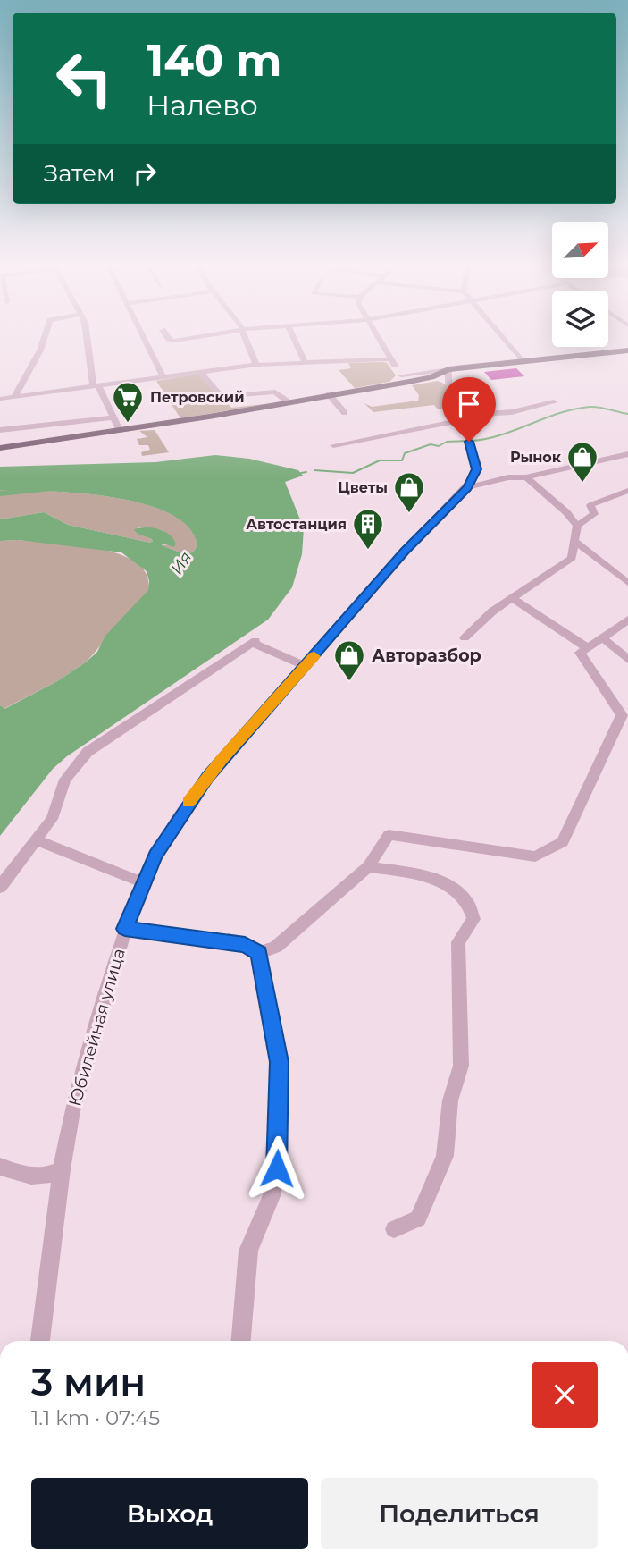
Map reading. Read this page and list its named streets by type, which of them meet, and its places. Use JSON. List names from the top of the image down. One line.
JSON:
{"streets":{"street":["Юбилейная улица"]},"water":["Ия"],"places":{"supermarket":["Петровский"],"shop":["Рынок","Цветы","Авторазбор"],"building":["Автостанция"]},"north":"top right","page":{"turn":["140 m","Налево"],"then":"Затем","heading":["3 мин","1.1 km · 07:45"],"buttons":["Выход","Поделиться"]}}
